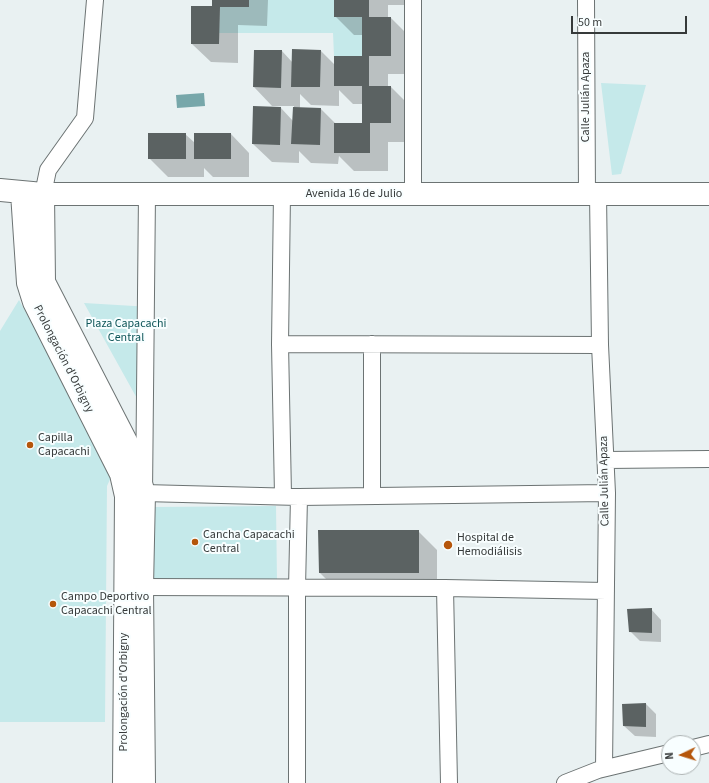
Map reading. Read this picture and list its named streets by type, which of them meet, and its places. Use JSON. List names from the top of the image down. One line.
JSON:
{"streets":{"street":["Calle Julián Apaza","Avenida 16 de Julio","Prolongación d'Orbigny"]},"crossings":[["Calle Julián Apaza","Avenida 16 de Julio"],["Avenida 16 de Julio","Prolongación d'Orbigny"]],"parks":["Plaza Capacachi Central"],"places":["Capilla Capacachi","Cancha Capacachi Central","Hospital de Hemodiálisis","Campo Deportivo Capacachi Central"],"scale_bar":"50 m","north":"left"}
